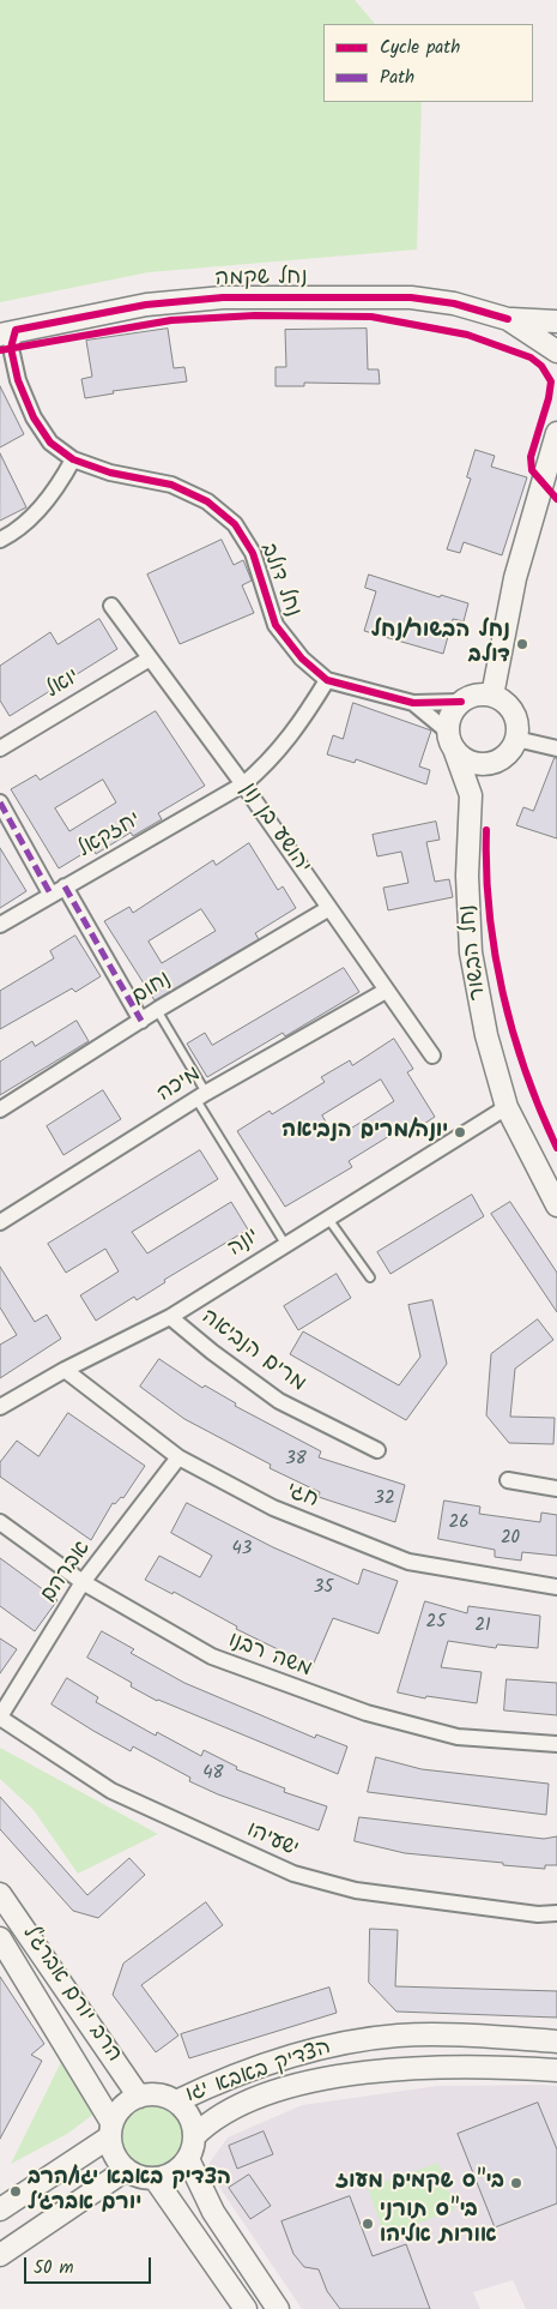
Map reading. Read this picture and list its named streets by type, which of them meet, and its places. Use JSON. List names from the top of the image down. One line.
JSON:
{"streets":{"street":["נחל שקמה","נחל דולב","יואל","יהושע בן נון","יחזקאל","נחל הבשור","נחום","מיכה","יונה","מרים הנביאה","חגי","אברהם","משה רבנו","ישעיהו","הרב יורם אברג'ל","הצדיק באבא יגו"]},"crossings":[["נחל שקמה","נחל דולב"],["נחל דולב","יחזקאל"],["נחל דולב","נחל הבשור"],["יואל","יהושע בן נון"],["יהושע בן נון","יחזקאל"],["יהושע בן נון","נחום"],["יהושע בן נון","מיכה"],["נחל הבשור","יונה"],["יונה","מרים הנביאה"],["יונה","חגי"],["חגי","אברהם"],["אברהם","משה רבנו"],["אברהם","ישעיהו"],["הרב יורם אברג'ל","הצדיק באבא יגו"]],"places":["נחל הבשור/נחל דולב","יונה/מרים הנביאה","בי\"ס שקמים מעוז","הצדיק באבא יגו/הרב יורם אברג׳ל","בי\"ס תורני אורות אליהו"],"house_numbers":["38","32","26","20","43","35","25","21","48"],"legend":["Cycle path","Path"],"scale_bar":"50 m"}
